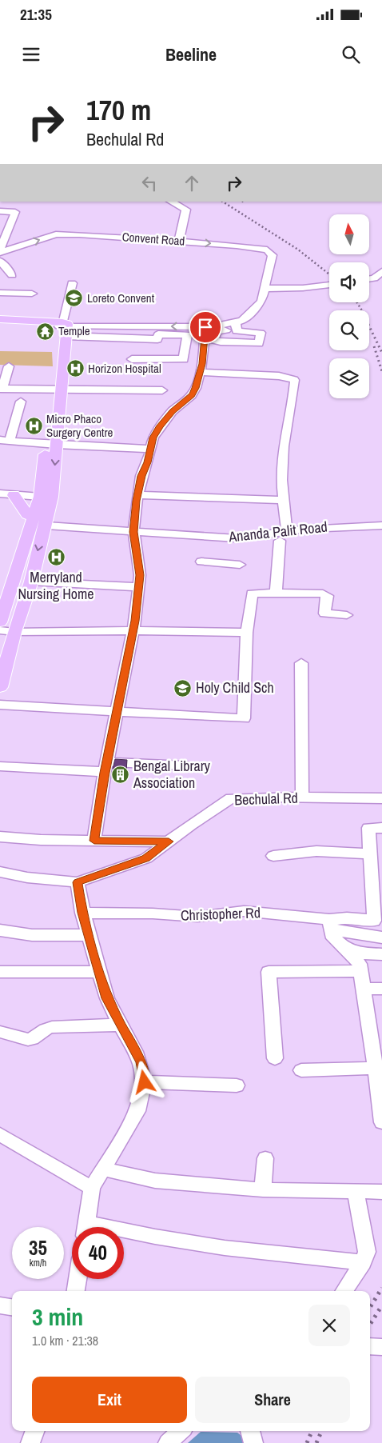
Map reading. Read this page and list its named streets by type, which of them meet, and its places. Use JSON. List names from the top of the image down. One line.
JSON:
{"streets":{"street":["Convent Road","Ananda Palit Road","Bechulal Rd","Christopher Rd"]},"places":{"school or university":["Loreto Convent","Holy Child Sch"],"temple":["Temple"],"hospital":["Horizon Hospital","Micro Phaco Surgery Centre","Merryland Nursing Home"],"building":["Bengal Library Association"]},"north":"top","page":{"status":"21:35","header":"Beeline","turn":["170 m","Bechulal Rd"],"speed":"35 km/h","limit":"40","heading":["3 min","1.0 km · 21:38"],"buttons":["Exit","Share"]}}
